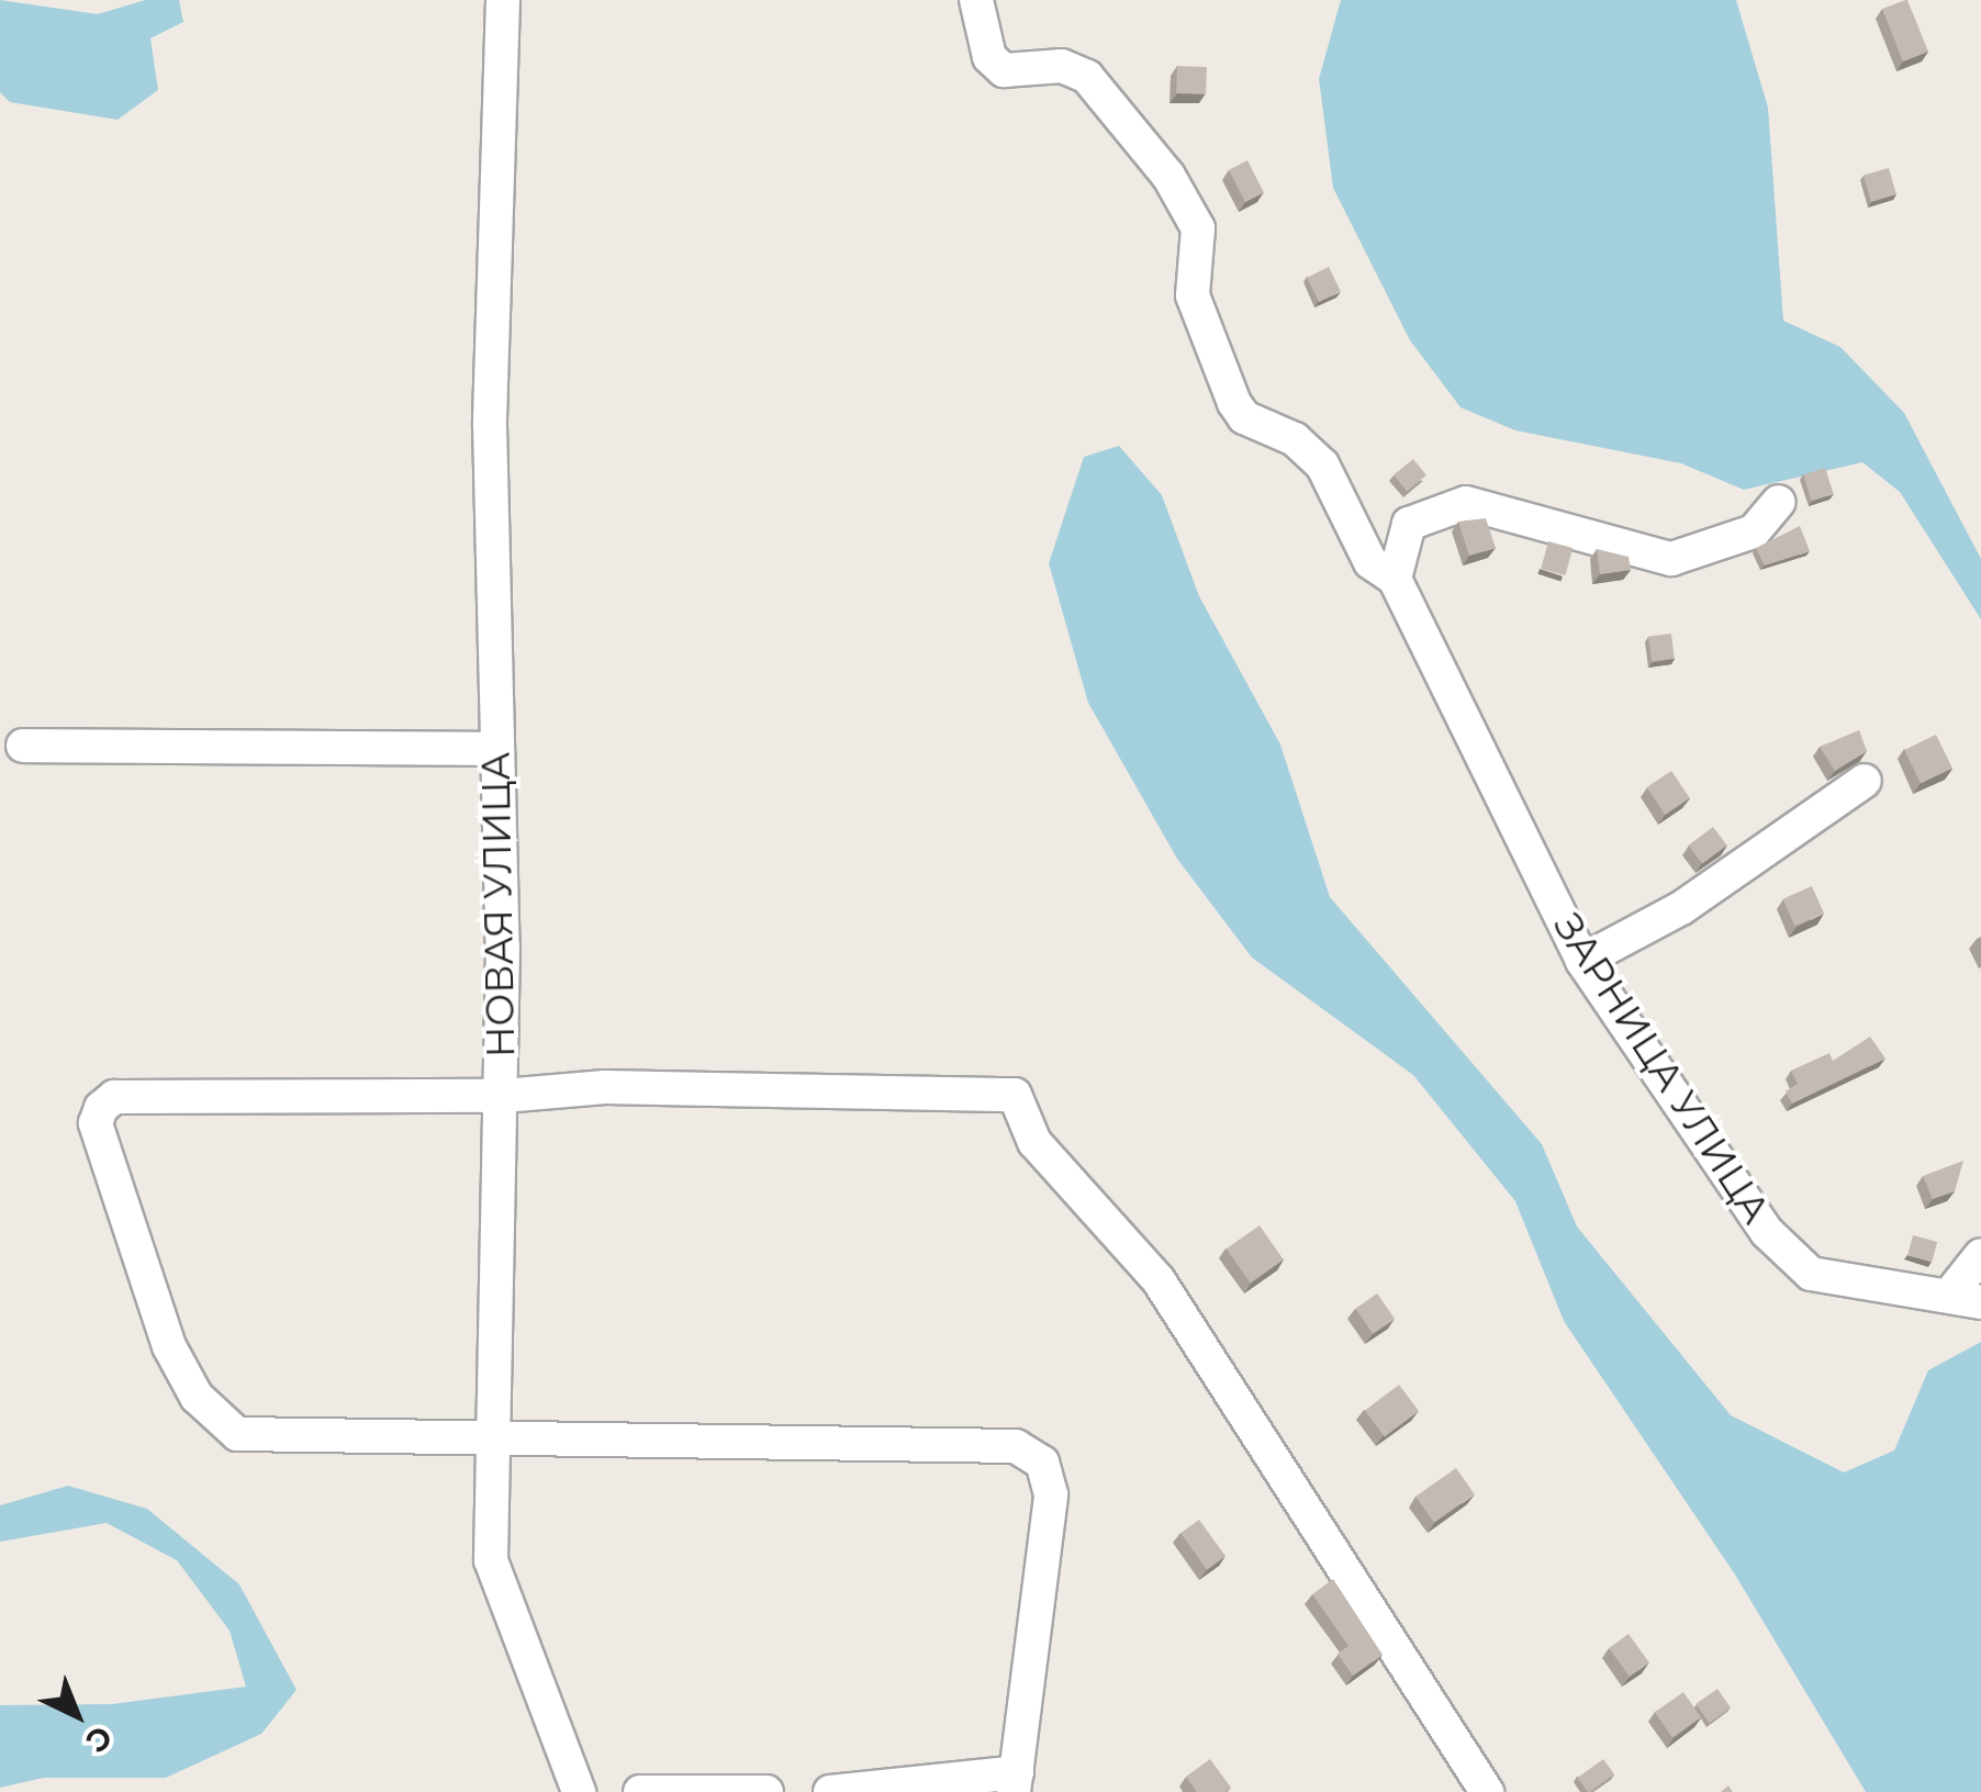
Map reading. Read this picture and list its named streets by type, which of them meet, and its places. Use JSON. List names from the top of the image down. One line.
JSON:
{"streets":{"street":["НОВАЯ УЛИЦА","ЗАРНИЦА УЛИЦА"]},"north":"bottom right"}
